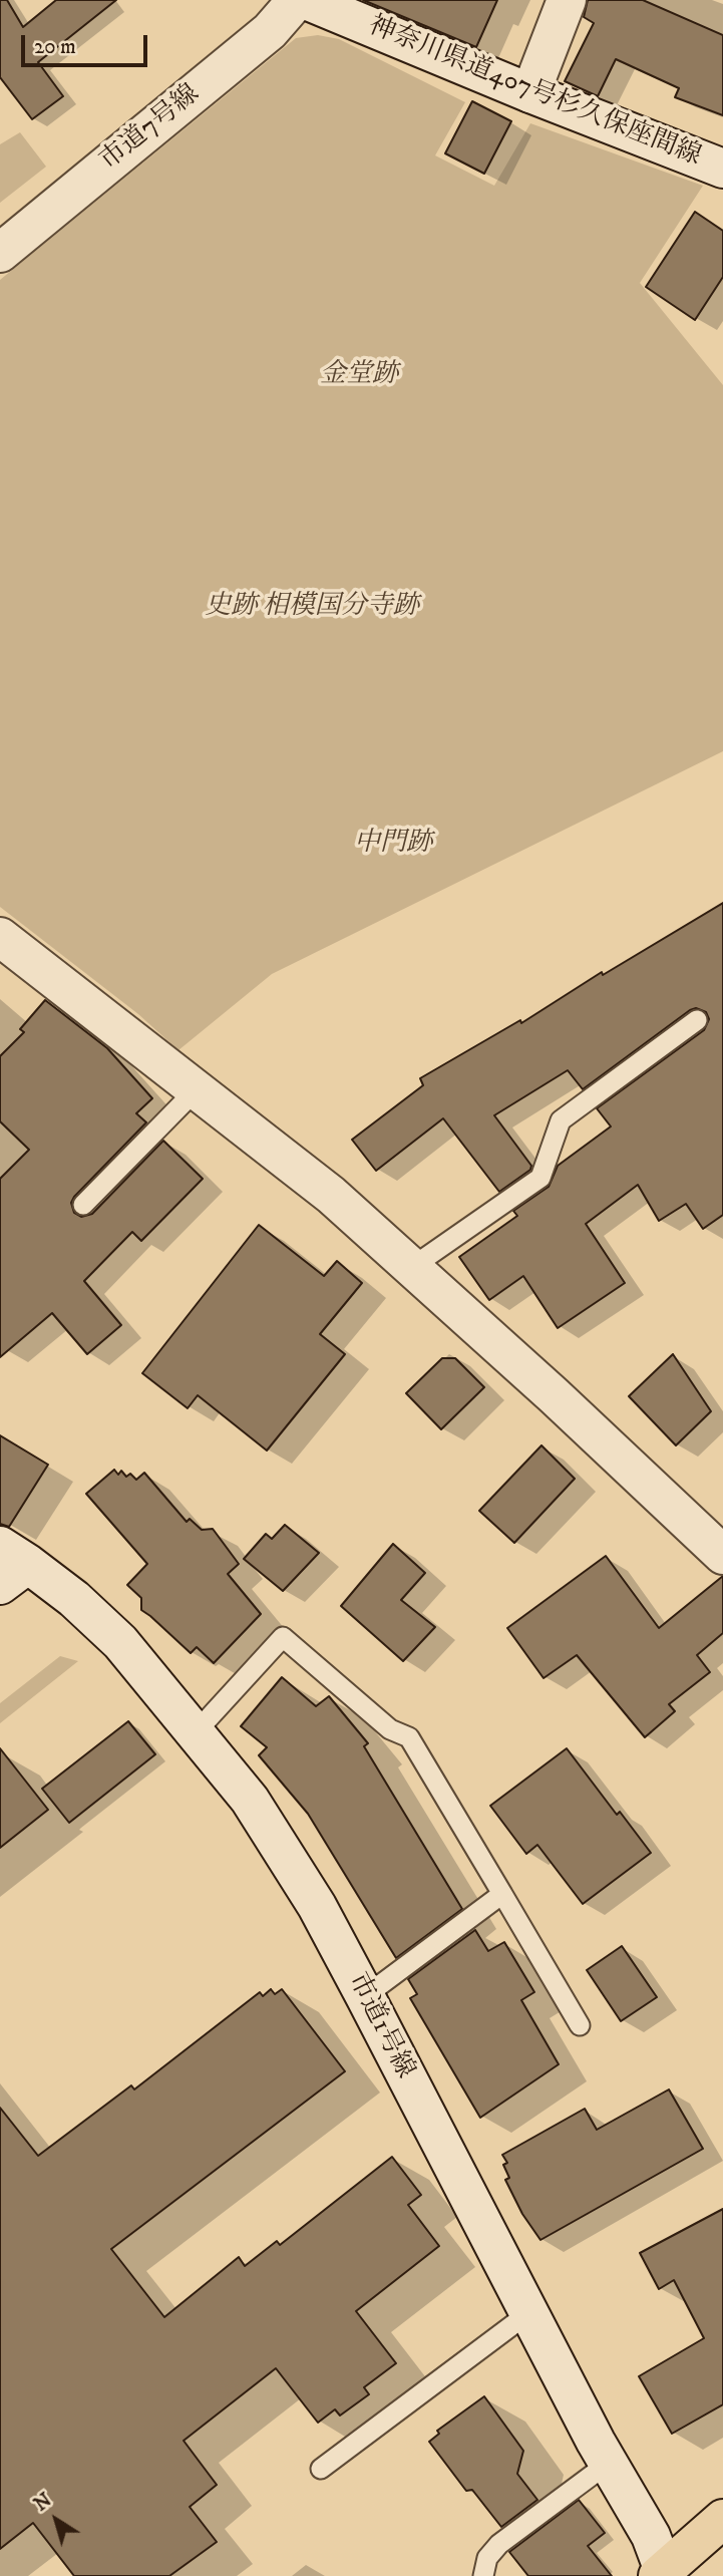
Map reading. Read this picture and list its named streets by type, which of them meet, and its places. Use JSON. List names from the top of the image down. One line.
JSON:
{"streets":{"street":["神奈川県道407号杉久保座間線","市道7号線","市道1号線"]},"parks":["金堂跡","史跡 相模国分寺跡","中門跡"],"scale_bar":"20 m","north":"top left"}
